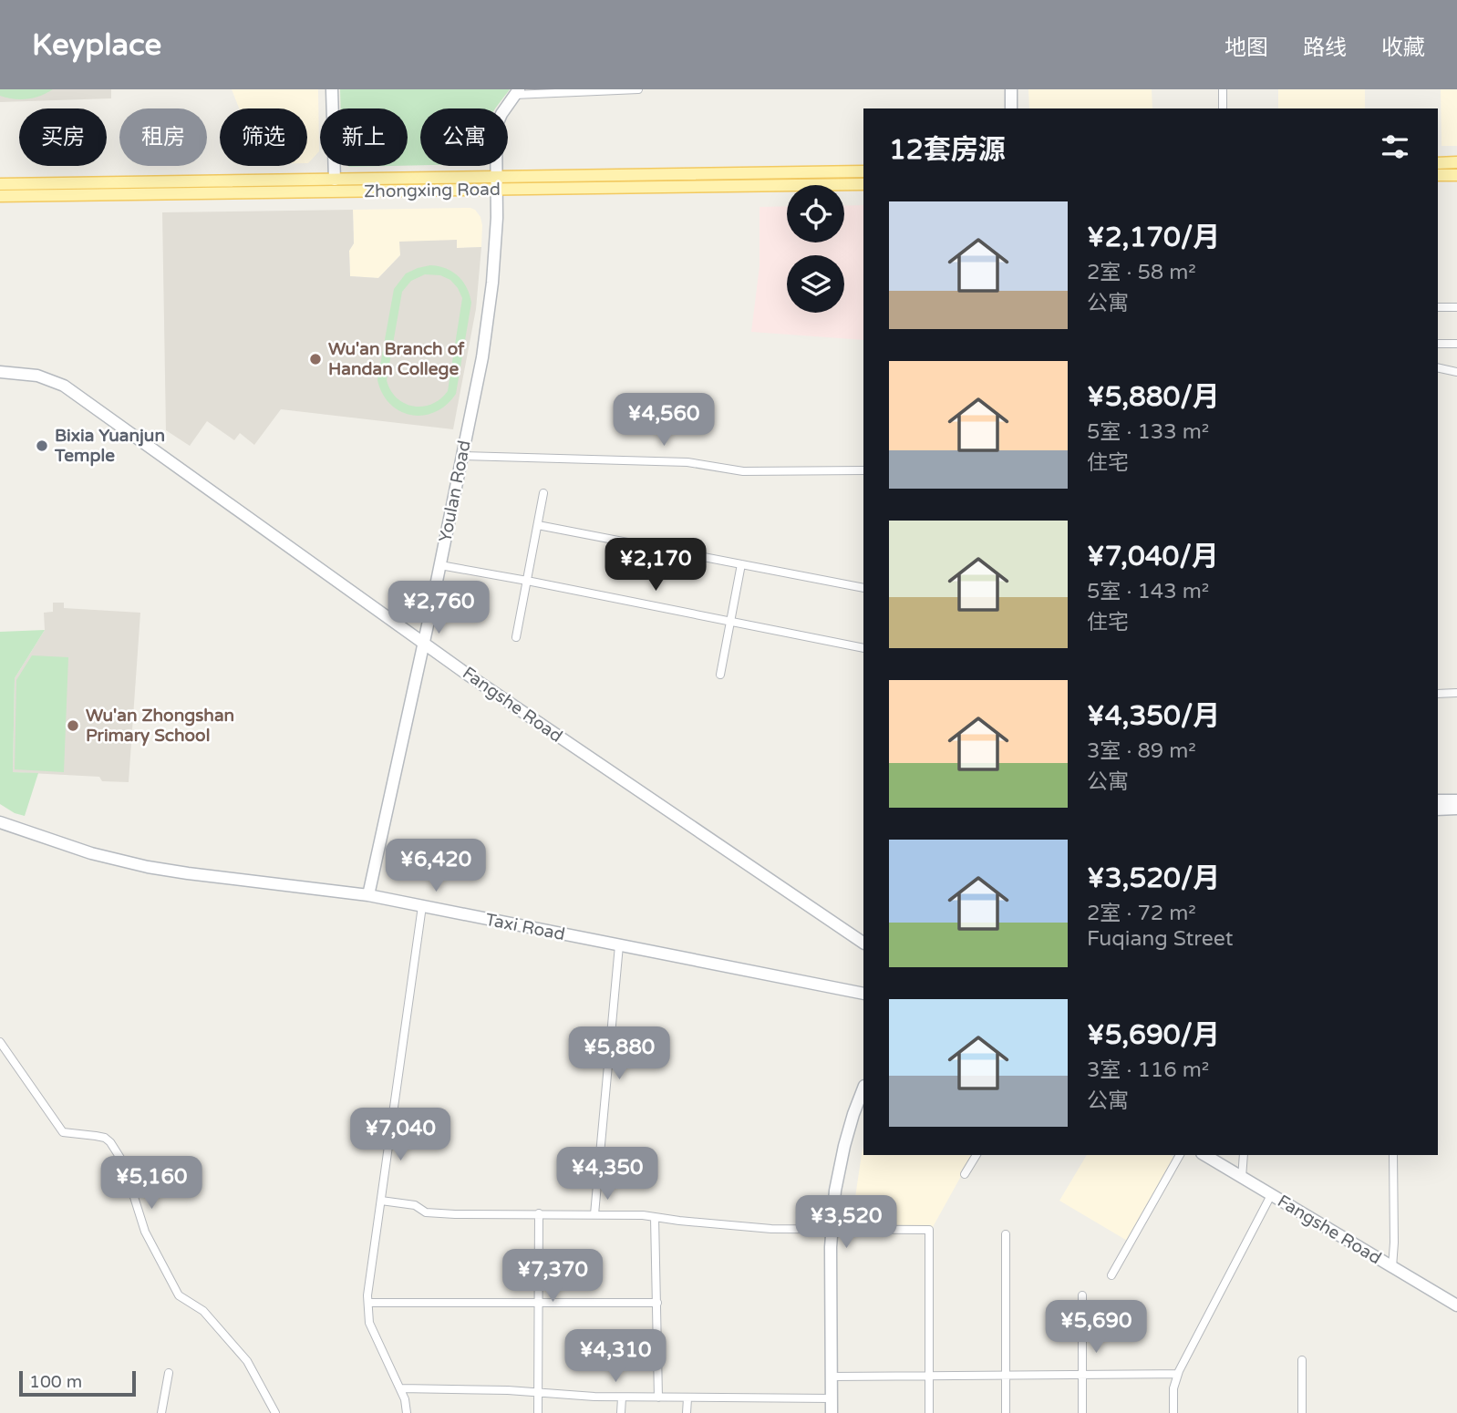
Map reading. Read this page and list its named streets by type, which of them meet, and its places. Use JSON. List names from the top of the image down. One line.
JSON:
{"streets":{"main road":["Zhongxing Road"],"street":["Youlan Road","Fangshe Road","Taxi Road"]},"crossings":[["Zhongxing Road","Youlan Road"],["Youlan Road","Fangshe Road"],["Youlan Road","Taxi Road"]],"places":["Wu'an Branch of Handan College","Bixia Yuanjun Temple","Wu'an Zhongshan Primary School"],"scale_bar":"100 m","page":{"header":"Keyplace","nav":["地图","路线","收藏"],"chip":["买房","租房","筛选","新上","公寓"],"heading":"12套房源","list":[{"name":"¥2,170/月","note":"2室 · 58 m² · 公寓"},{"name":"¥5,880/月","note":"5室 · 133 m² · 住宅"},{"name":"¥7,040/月","note":"5室 · 143 m² · 住宅"},{"name":"¥4,350/月","note":"3室 · 89 m² · 公寓"},{"name":"¥3,520/月","note":"2室 · 72 m² · Fuqiang Street"},{"name":"¥5,690/月","note":"3室 · 116 m² · 公寓"}],"price":["¥4,560","¥2,170","¥2,760","¥6,420","¥5,880","¥7,040","¥4,350","¥5,160","¥3,520","¥7,370","¥5,690","¥4,310"],"scale":"100 m"}}
